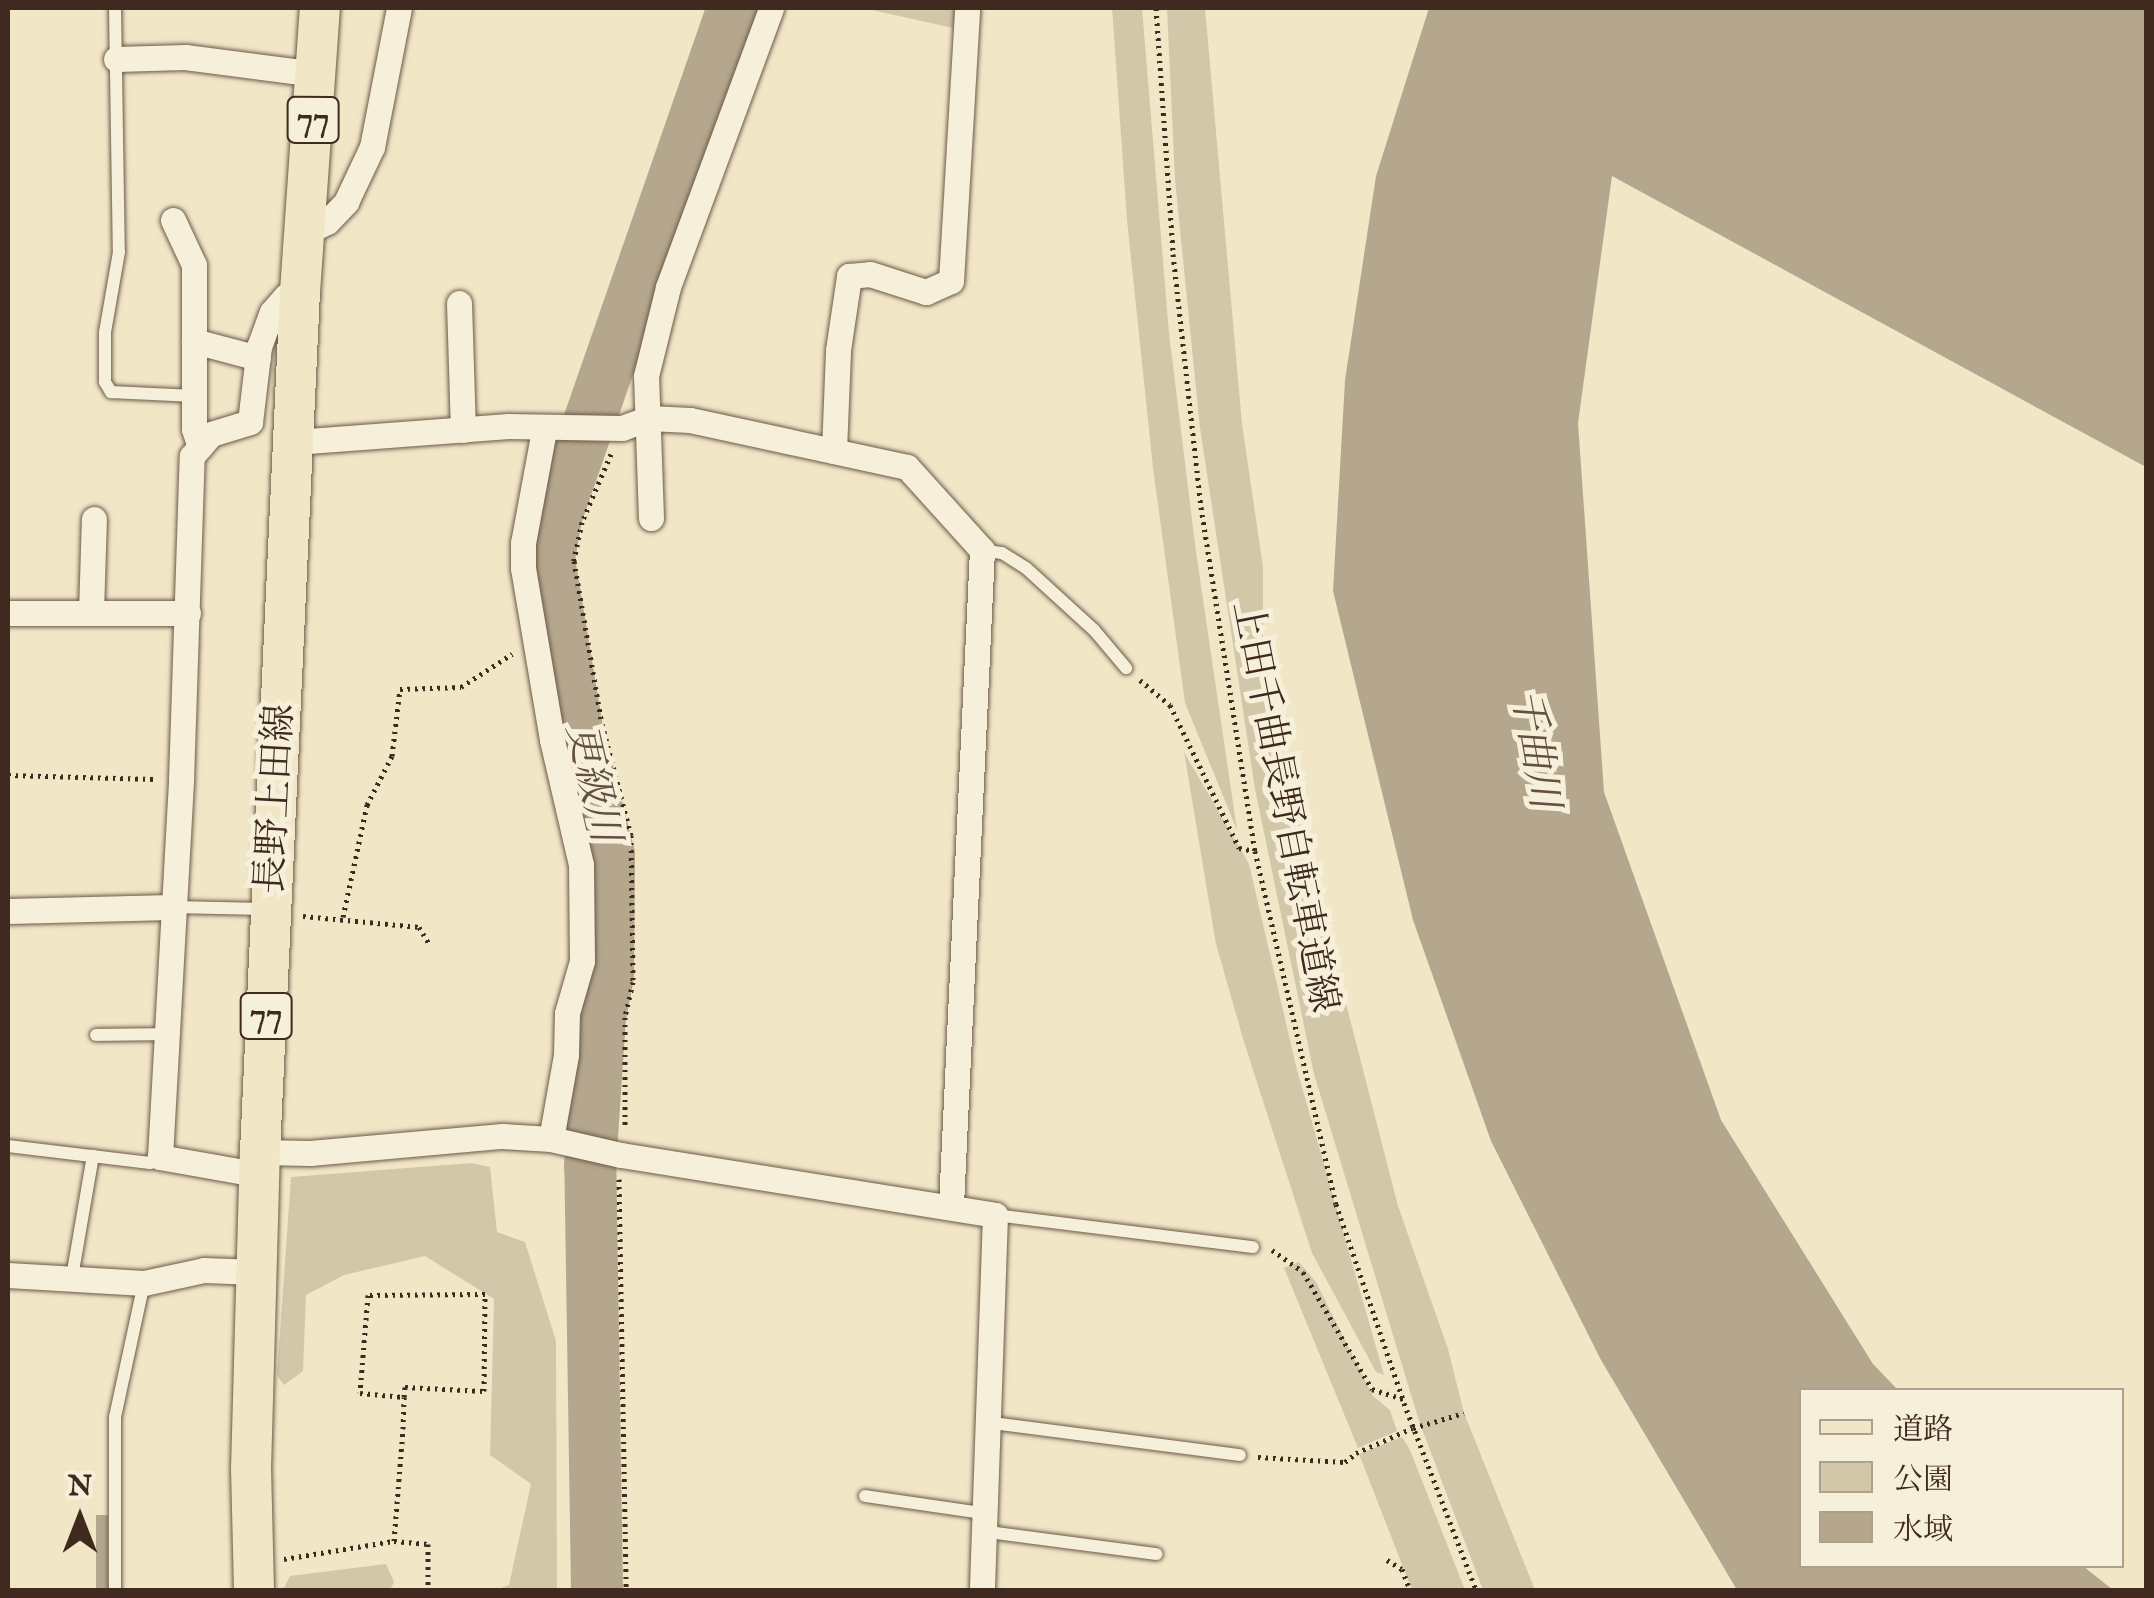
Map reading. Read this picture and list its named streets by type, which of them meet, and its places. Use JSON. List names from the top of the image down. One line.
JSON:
{"streets":{"main road":["77","長野上田線"],"path":["上田千曲長野自転車道線"]},"water":["千曲川","更級川"],"legend":["道路","公園","水域"],"north":"top"}
